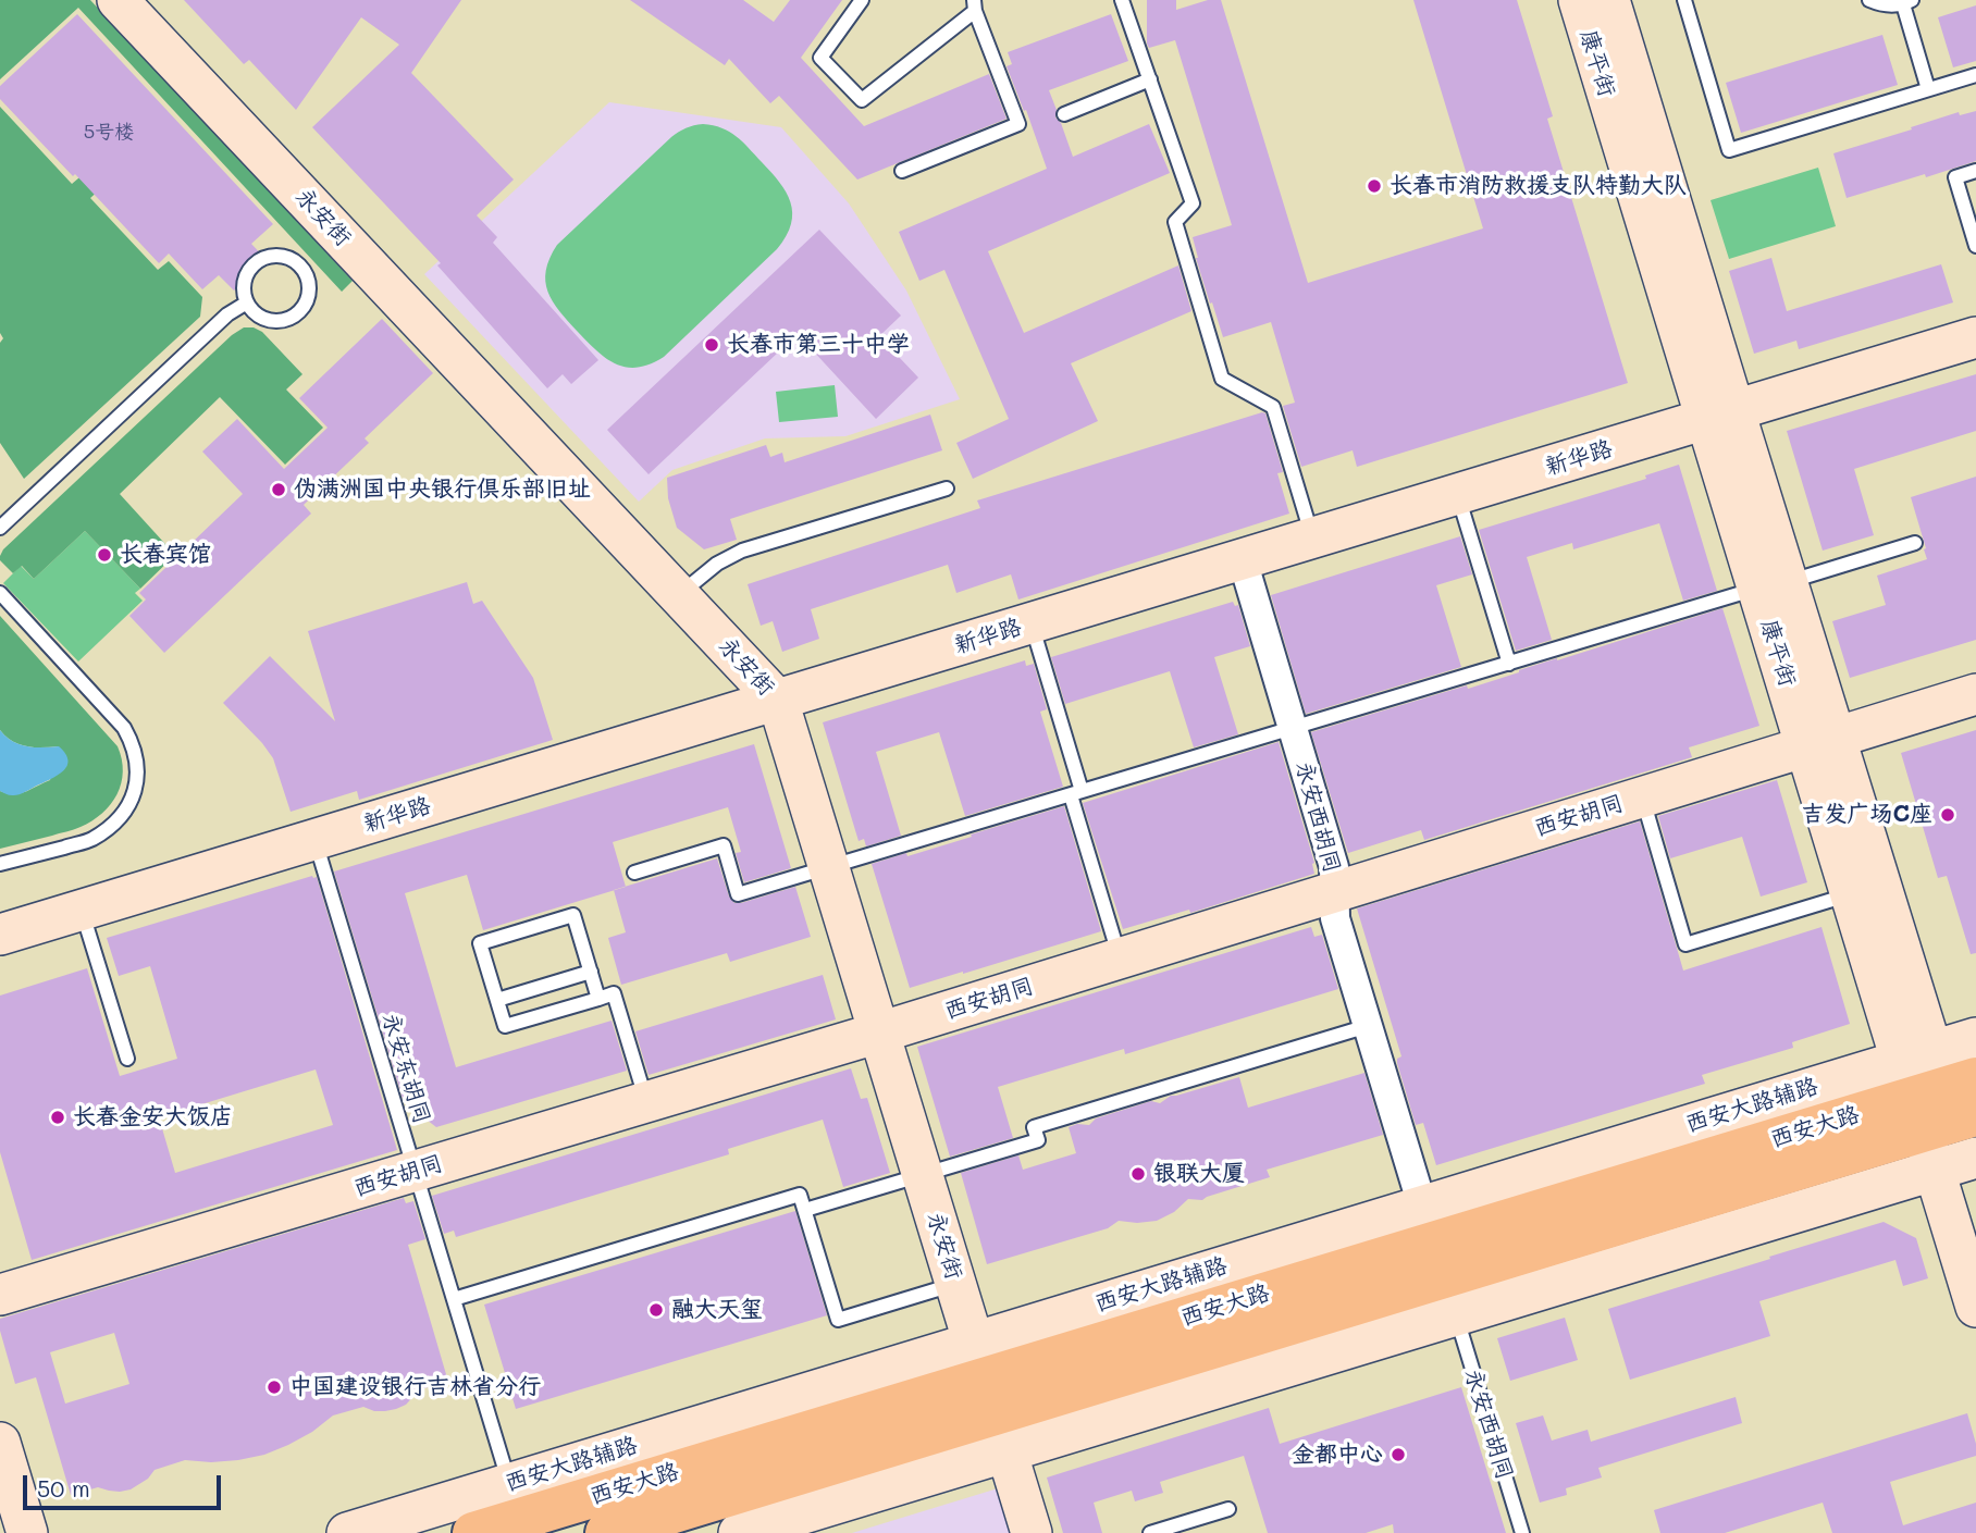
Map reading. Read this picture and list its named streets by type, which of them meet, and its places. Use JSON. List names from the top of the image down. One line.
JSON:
{"streets":{"main road":["西安大路"],"street":["康平街","永安街","新华路","西安胡同","永安西胡同","西安大路辅路"],"lane":["永安东胡同"]},"crossings":[["康平街","新华路"],["康平街","西安胡同"],["康平街","西安大路辅路"],["康平街","西安大路"],["永安街","新华路"],["永安街","西安胡同"],["永安街","西安大路辅路"],["永安街","西安大路"],["新华路","永安西胡同"],["新华路","永安东胡同"],["西安胡同","永安西胡同"],["西安胡同","永安东胡同"],["永安西胡同","西安大路辅路"],["永安东胡同","西安大路辅路"],["西安大路辅路","西安大路"]],"places":["长春市消防救援支队特勤大队","长春市第三十中学","伪满洲国中央银行俱乐部旧址","长春宾馆","吉发广场C座","长春金安大饭店","银联大厦","融大天玺","中国建设银行吉林省分行","金都中心"],"house_numbers":["5号楼"],"scale_bar":"50 m"}
